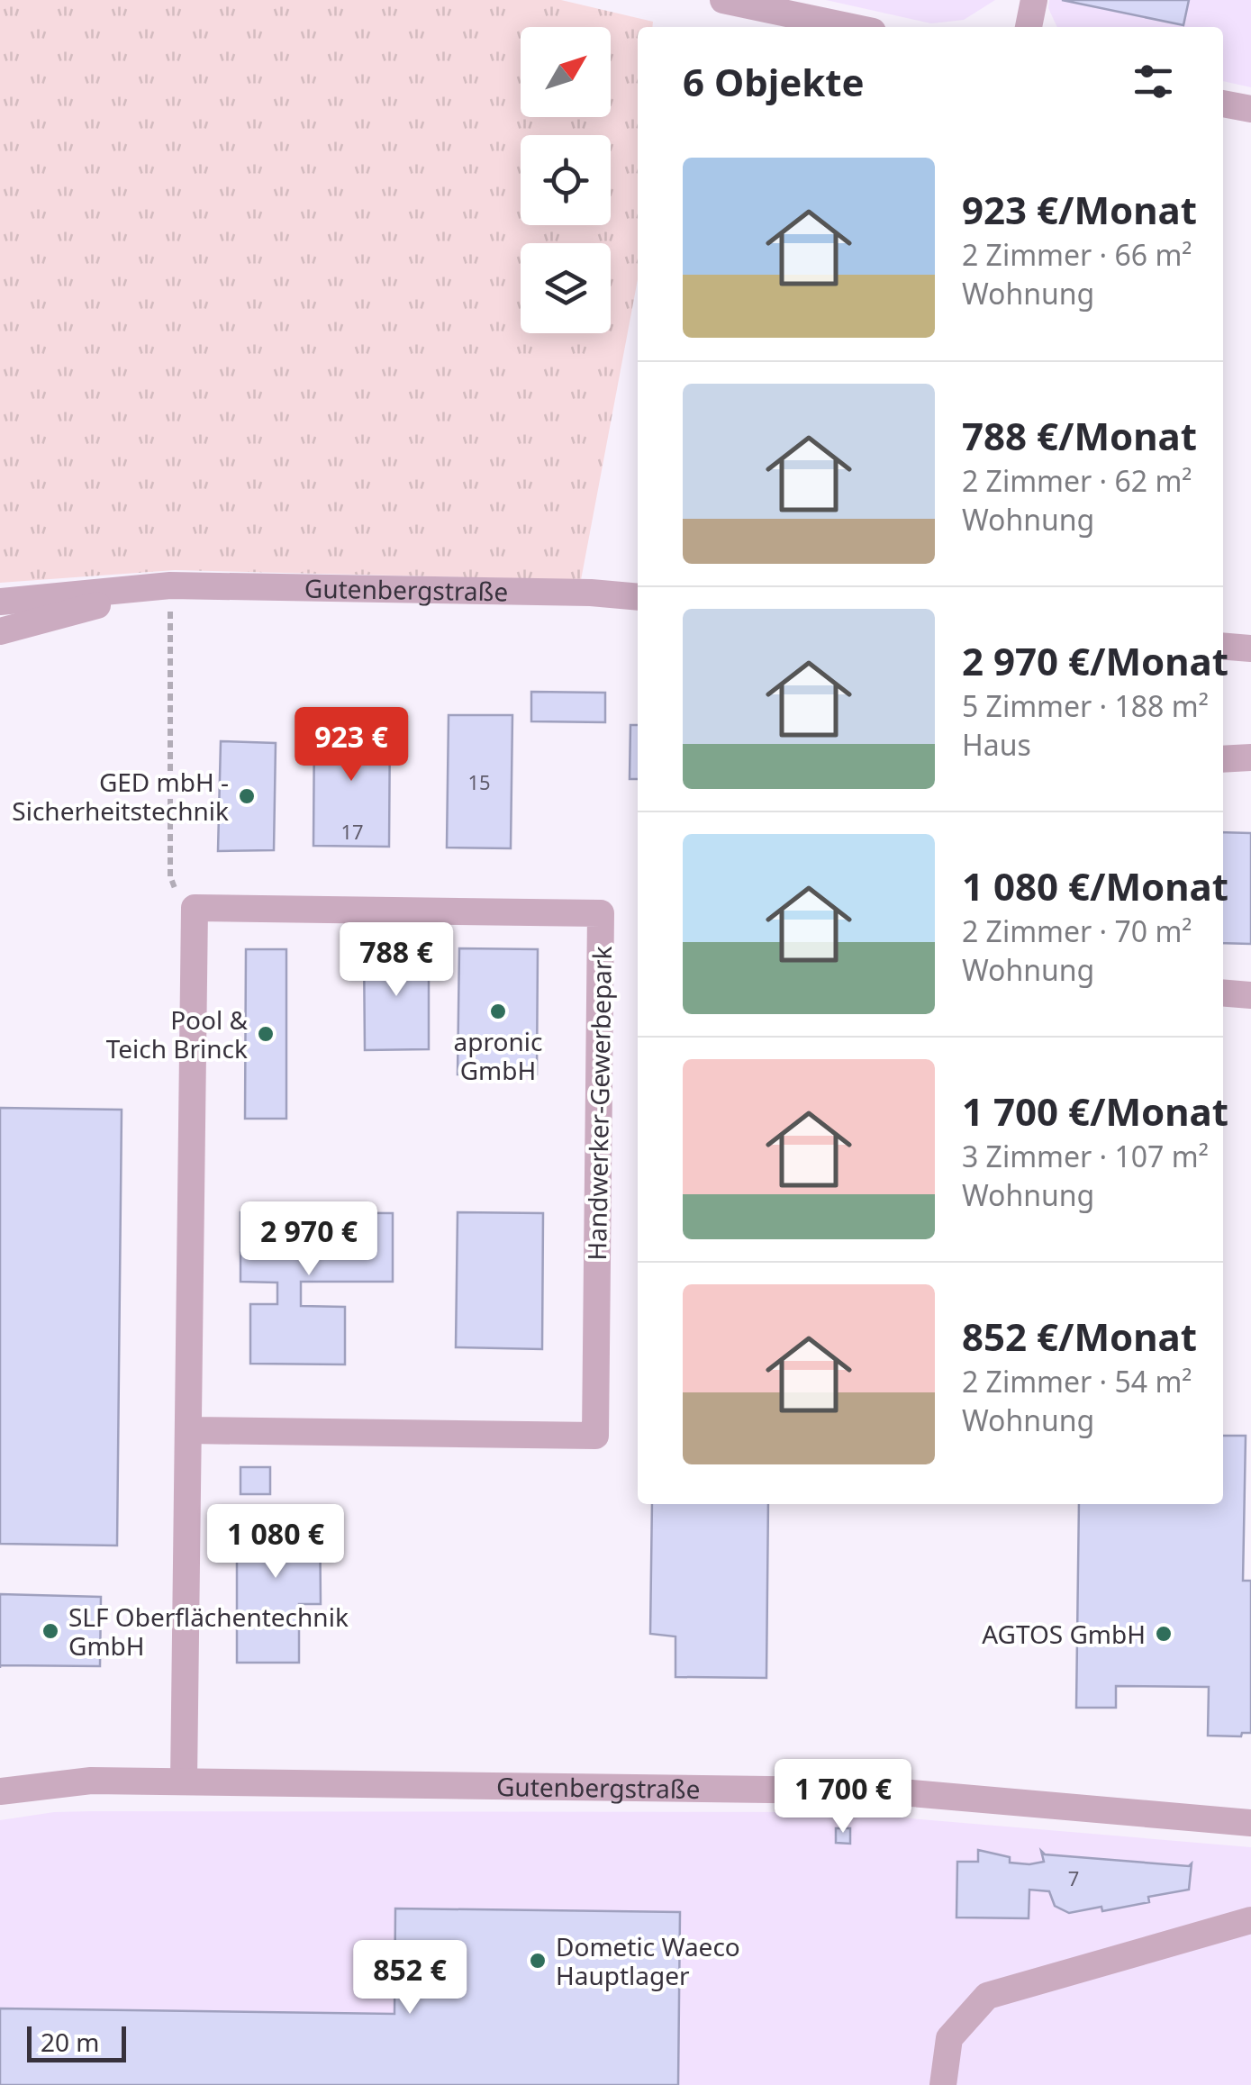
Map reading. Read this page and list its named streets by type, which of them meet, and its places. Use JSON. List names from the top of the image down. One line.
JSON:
{"streets":{"street":["Gutenbergstraße","Handwerker-Gewerbepark"]},"places":["GED mbH - Sicherheitstechnik","apronic GmbH","Pool & Teich Brinck","SLF Oberflächentechnik GmbH","AGTOS GmbH","Dometic Waeco Hauptlager"],"house_numbers":["15","17","7"],"scale_bar":"20 m","north":"top right","page":{"heading":"6 Objekte","list":[{"name":"923 €/Monat","note":"2 Zimmer · 66 m² · Wohnung"},{"name":"788 €/Monat","note":"2 Zimmer · 62 m² · Wohnung"},{"name":"2 970 €/Monat","note":"5 Zimmer · 188 m² · Haus"},{"name":"1 080 €/Monat","note":"2 Zimmer · 70 m² · Wohnung"},{"name":"1 700 €/Monat","note":"3 Zimmer · 107 m² · Wohnung"},{"name":"852 €/Monat","note":"2 Zimmer · 54 m² · Wohnung"}],"price":["923 €","788 €","2 970 €","1 080 €","1 700 €","852 €"],"scale":"20 m"}}
